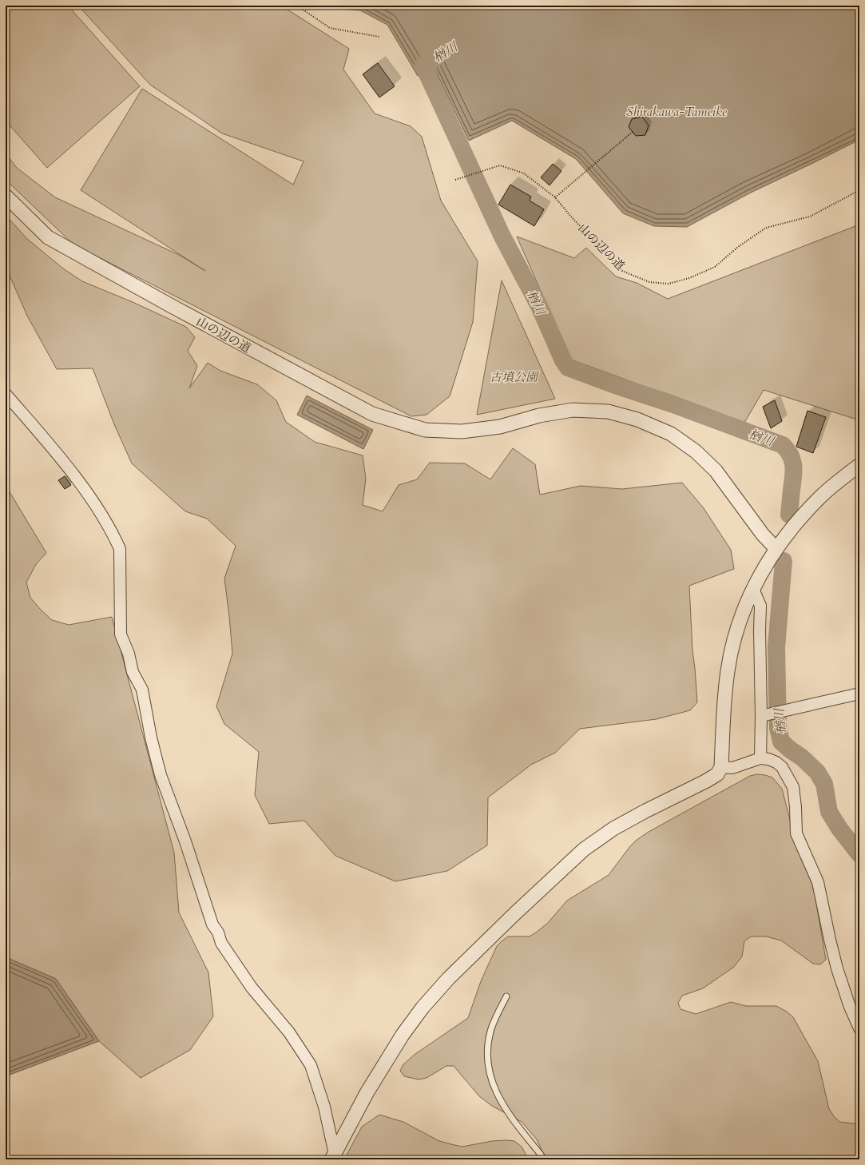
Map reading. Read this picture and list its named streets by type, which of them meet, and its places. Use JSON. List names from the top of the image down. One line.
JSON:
{"streets":{"street":["山の辺の道"]},"water":["楢川","Shirakawa-Tameike"],"parks":["古墳公園"]}
